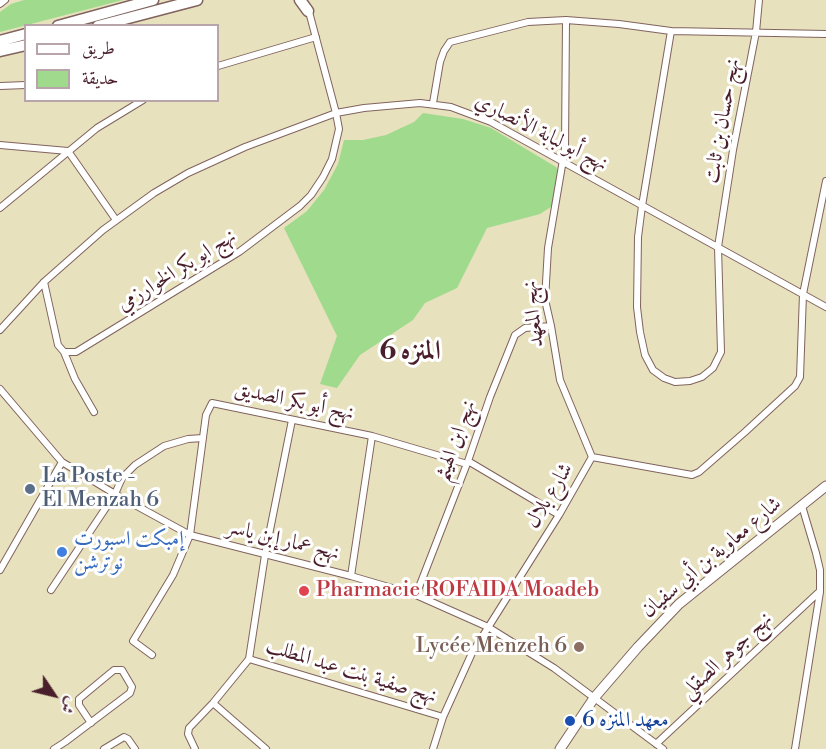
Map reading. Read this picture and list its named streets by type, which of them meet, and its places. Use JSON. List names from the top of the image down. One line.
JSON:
{"streets":{"main road":["شارع معاوية بن أبي سفيان"],"street":["نهج حسان بن ثابت","نهج أبو لبابة الأنصاري","نهج ابو بكر الخوارزمي","نهج المعهد","نهج أبو بكر الصديق","نهج ابن الهيثم","شارع بلال","نهج عمار إبن ياسر","نهج جوهر الصقلي","نهج صفية بنت عبد المطلب"]},"crossings":[["نهج حسان بن ثابت","نهج أبو لبابة الأنصاري"],["نهج أبو لبابة الأنصاري","نهج ابو بكر الخوارزمي"],["نهج أبو لبابة الأنصاري","نهج المعهد"],["نهج أبو لبابة الأنصاري","شارع بلال"],["نهج المعهد","نهج ابن الهيثم"],["نهج المعهد","شارع بلال"],["نهج أبو بكر الصديق","نهج ابن الهيثم"],["نهج أبو بكر الصديق","نهج عمار إبن ياسر"],["نهج ابن الهيثم","نهج عمار إبن ياسر"],["شارع بلال","نهج عمار إبن ياسر"],["شارع بلال","نهج صفية بنت عبد المطلب"],["نهج عمار إبن ياسر","شارع معاوية بن أبي سفيان"],["نهج عمار إبن ياسر","نهج جوهر الصقلي"]],"districts":["المنزه 6"],"places":["La Poste - El Menzah 6","إمبكت اسبورت نوترشن","Pharmacie ROFAIDA Moadeb","Lycée Menzeh 6","معهد المنزه 6"],"legend":["طريق","حديقة"],"north":"bottom right"}
